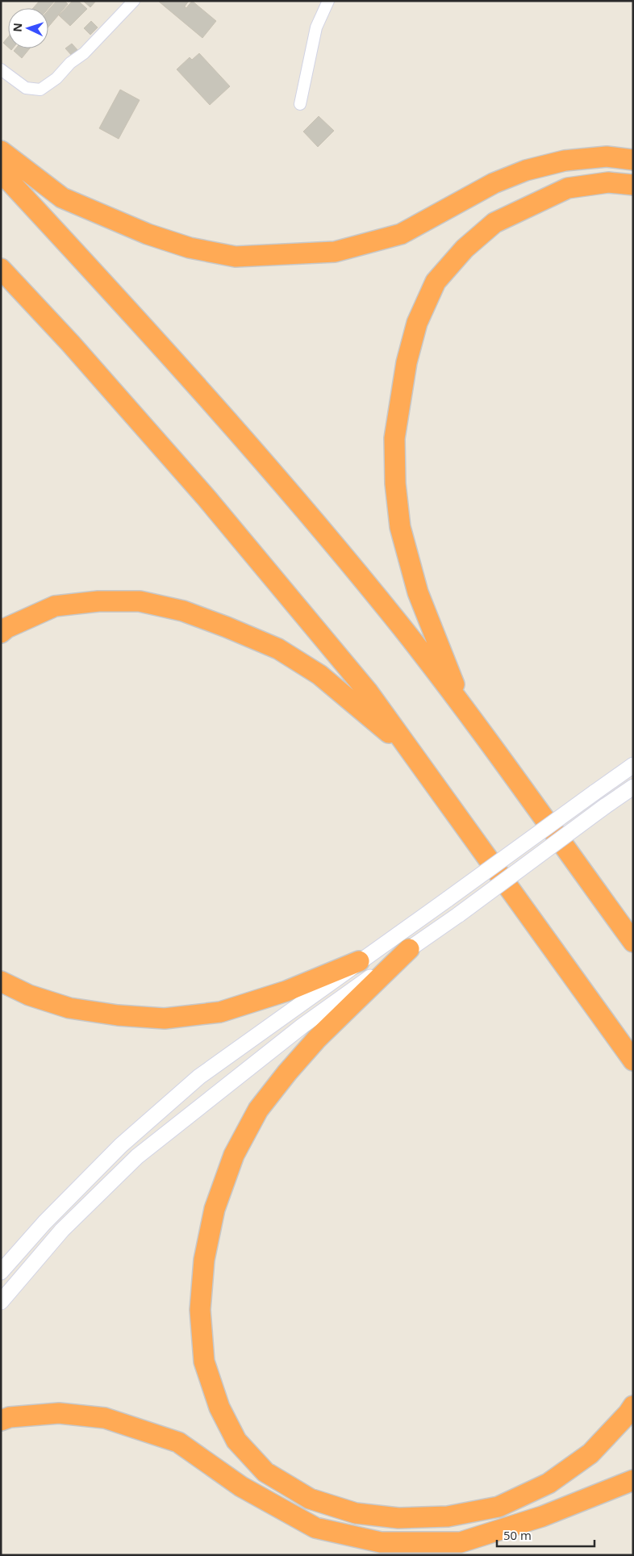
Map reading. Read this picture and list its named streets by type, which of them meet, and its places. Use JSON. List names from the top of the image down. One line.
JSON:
{"scale_bar":"50 m","north":"left"}
